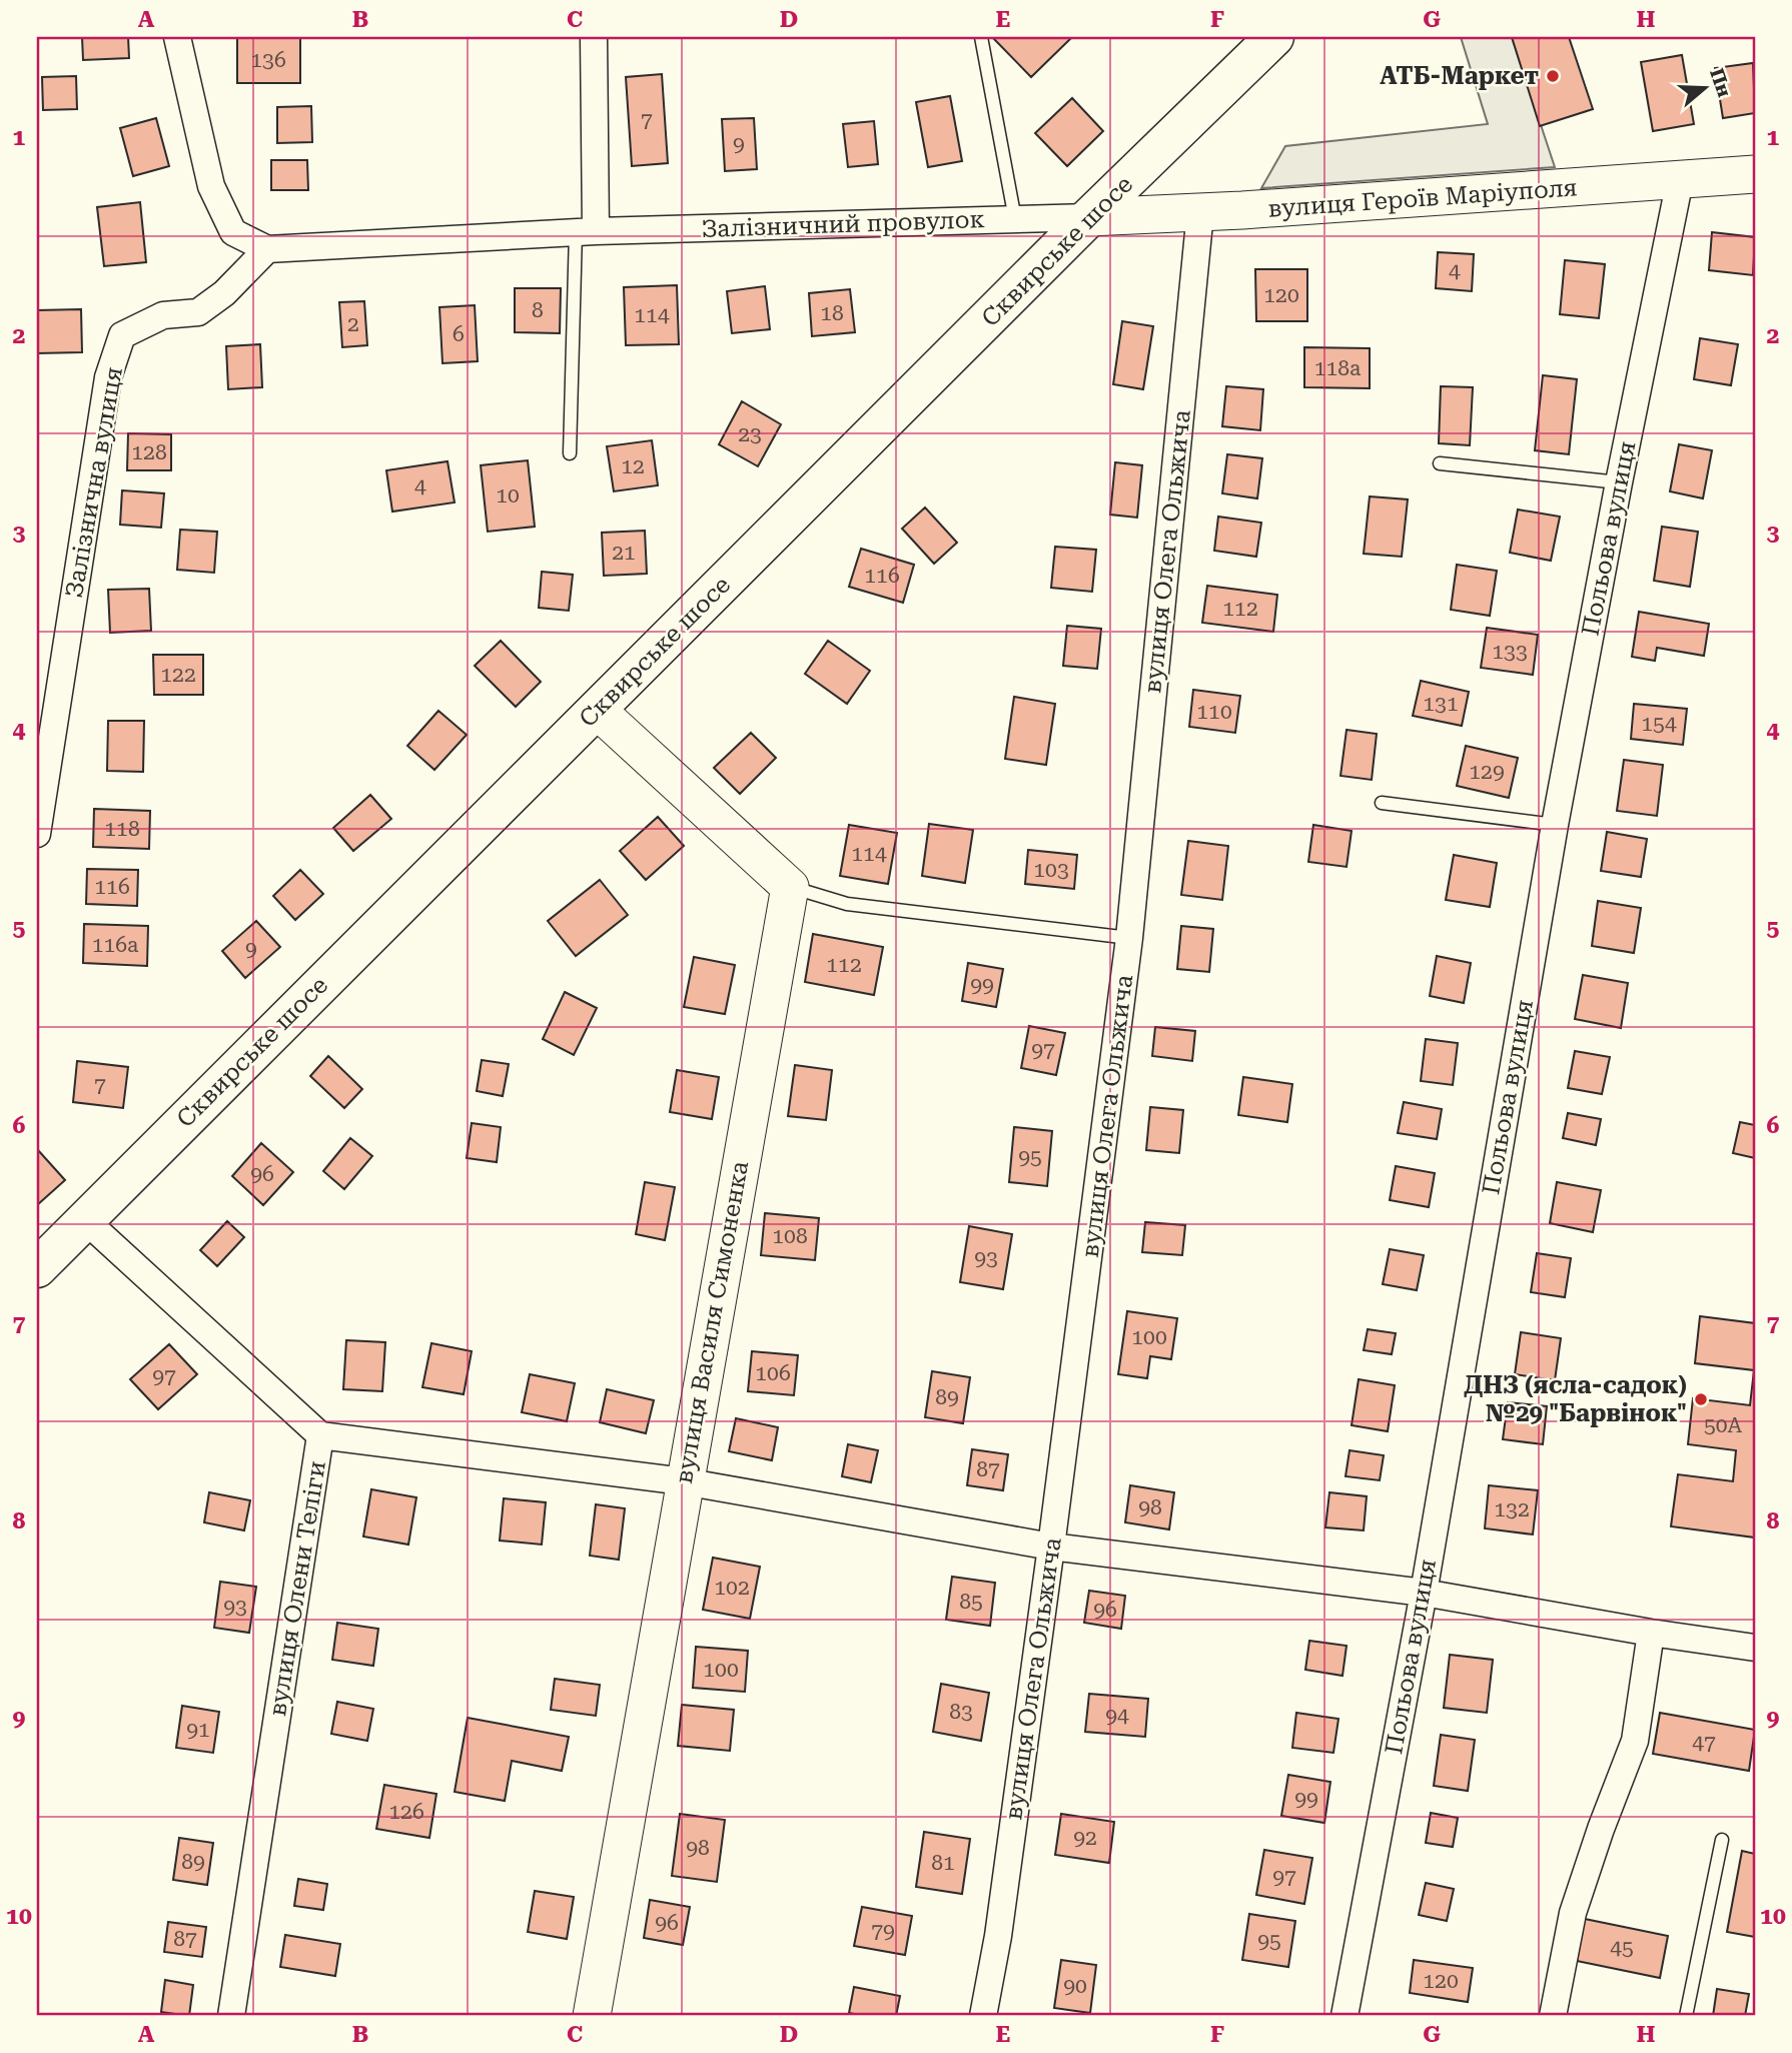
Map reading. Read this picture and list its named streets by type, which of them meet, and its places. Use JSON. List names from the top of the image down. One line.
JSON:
{"streets":{"main road":["Сквирське шосе"],"street":["вулиця Героїв Маріуполя","Залізничний провулок","Залізнична вулиця","Польова вулиця","вулиця Олега Ольжича","вулиця Василя Симоненка","вулиця Олени Теліги"]},"crossings":[["вулиця Героїв Маріуполя","Залізничний провулок"],["вулиця Героїв Маріуполя","Сквирське шосе"],["вулиця Героїв Маріуполя","Польова вулиця"],["вулиця Героїв Маріуполя","вулиця Олега Ольжича"],["Залізничний провулок","Сквирське шосе"],["Залізничний провулок","Залізнична вулиця"],["Сквирське шосе","вулиця Олени Теліги"]],"places":["АТБ-Маркет","ДНЗ (ясла-садок) №29 \"Барвінок\""],"house_numbers":["136","7","9","4","120","8","18","114","2","6","118а","23","128","12","4","10","21","116","112","133","122","131","110","154","129","118","114","103","116","116а","9","112","99","97","7","95","96","108","93","100","106","97","89","50А","87","98","132","102","85","93","96","100","83","94","91","47","99","126","92","98","89","81","97","96","79","87","95","45","120","90"],"north":"right","grid":{"columns":["A","B","C","D","E","F","G","H"],"rows":["1","2","3","4","5","6","7","8","9","10"]}}
